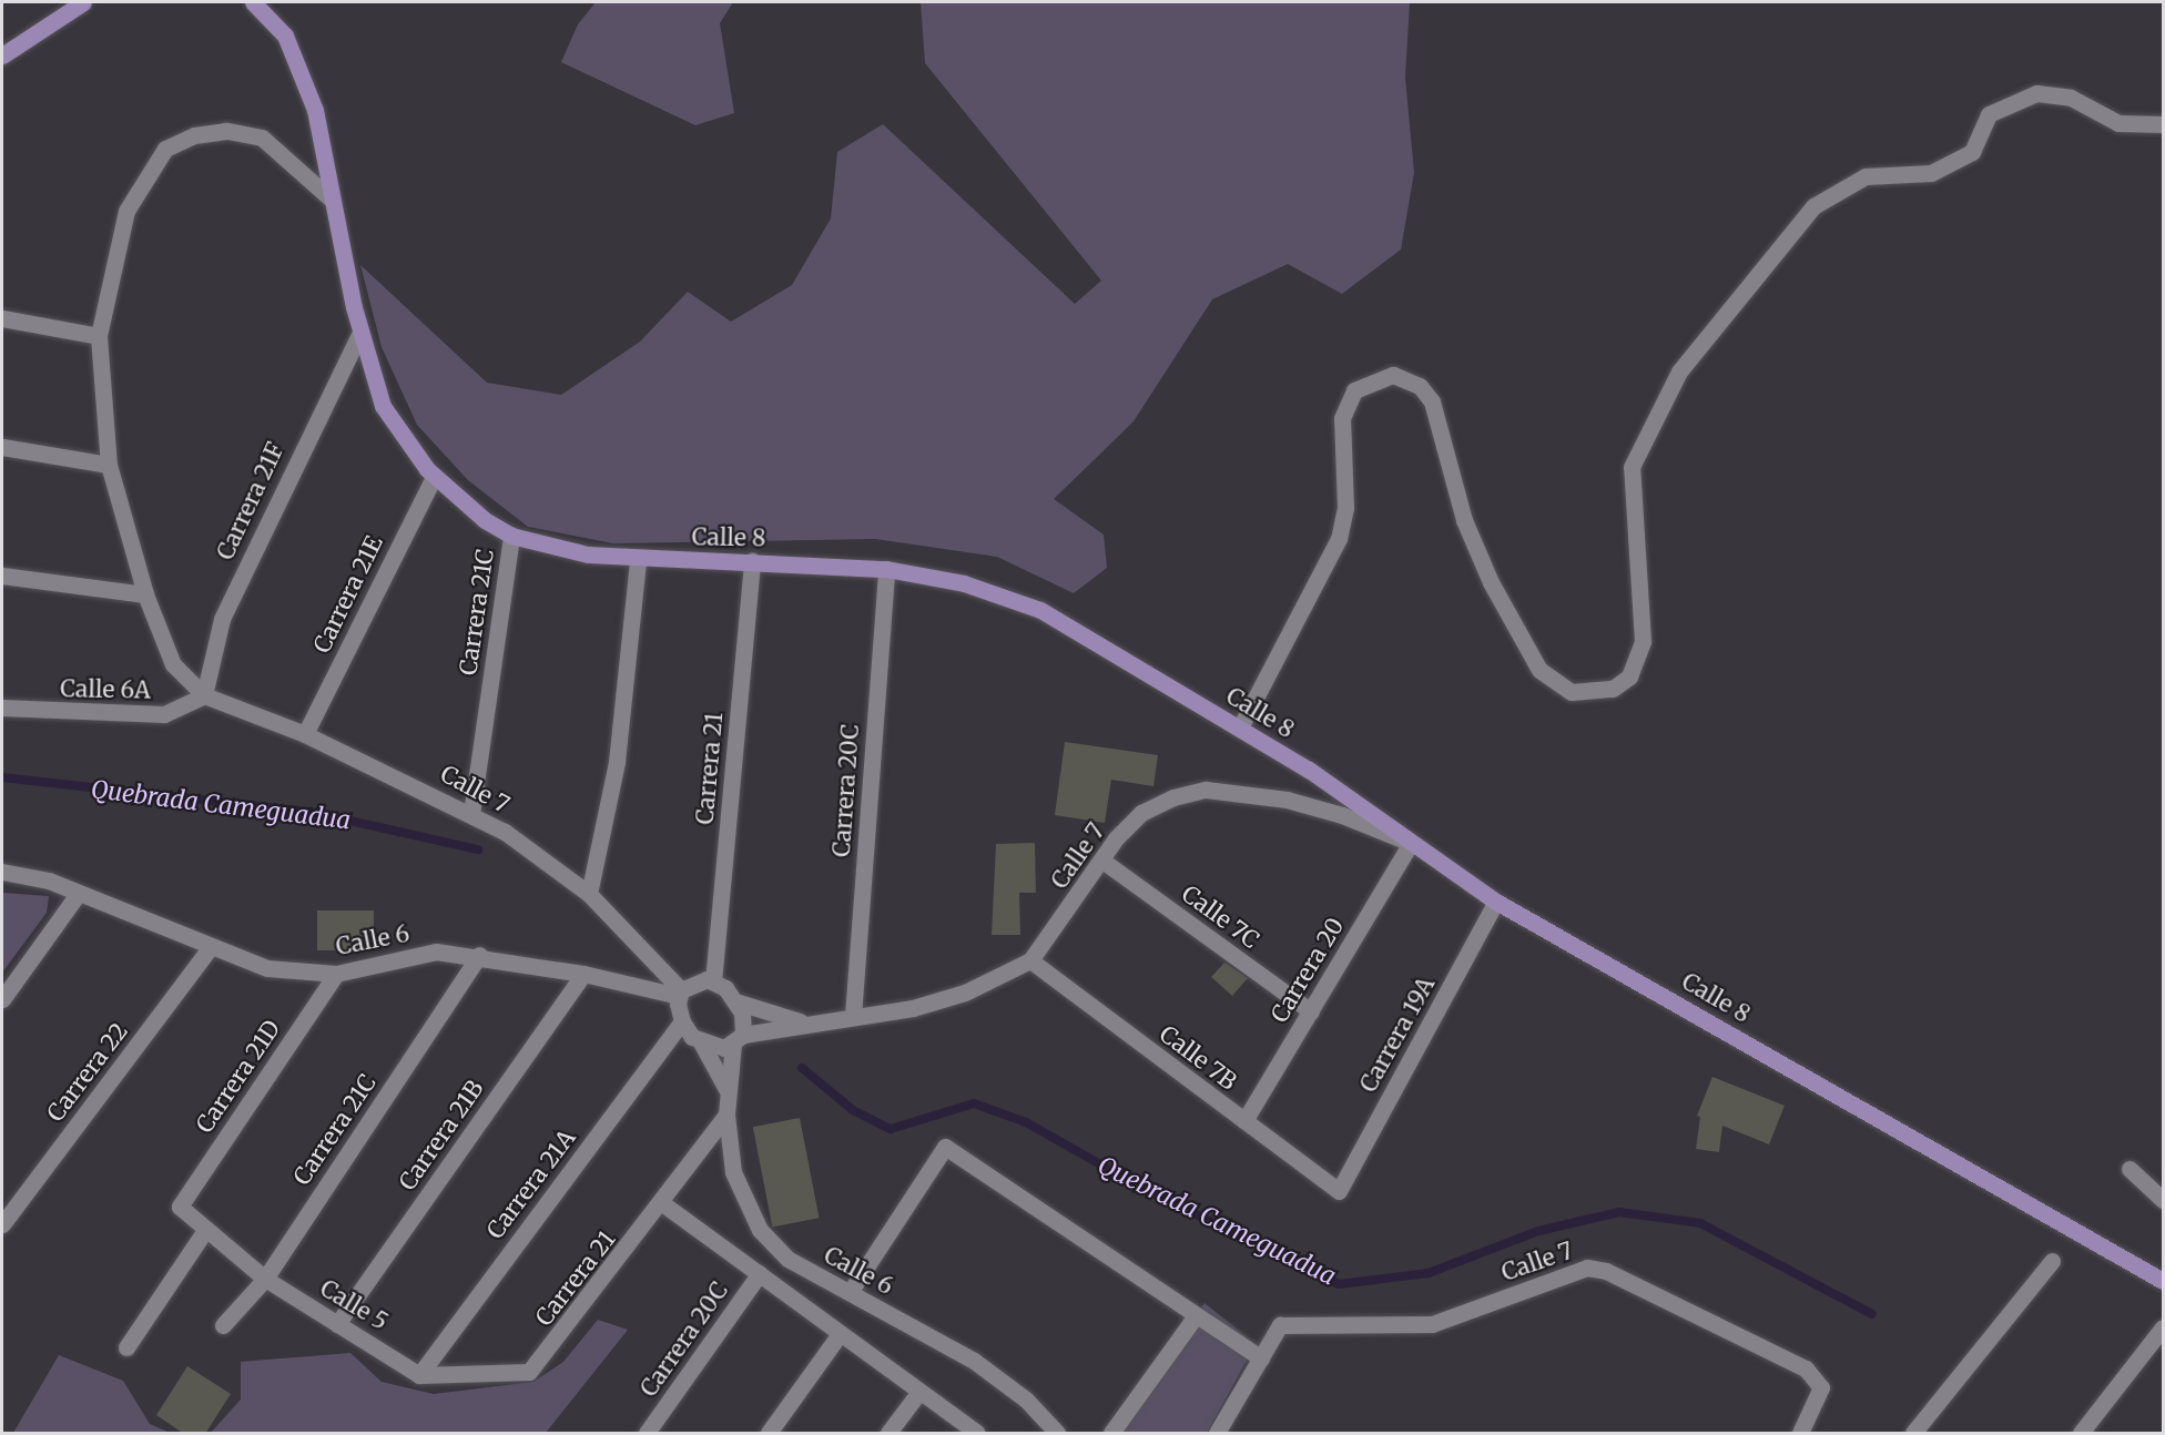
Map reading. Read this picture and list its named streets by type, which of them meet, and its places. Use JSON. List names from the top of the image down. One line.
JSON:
{"streets":{"main road":["Calle 8"],"street":["Carrera 21F","Carrera 21E","Carrera 21C","Calle 6A","Carrera 21","Calle 7","Carrera 20C","Calle 7C","Calle 6","Carrera 20","Carrera 19A","Calle 7B","Carrera 22","Carrera 21D","Carrera 21B","Carrera 21A","Calle 5"]},"crossings":[["Carrera 21F","Calle 8"],["Carrera 21F","Calle 6A"],["Carrera 21F","Calle 7"],["Calle 8","Carrera 21E"],["Calle 8","Carrera 21C"],["Calle 8","Carrera 21"],["Calle 8","Calle 7"],["Calle 8","Carrera 20C"],["Calle 8","Carrera 20"],["Calle 8","Carrera 19A"],["Carrera 21E","Calle 7"],["Carrera 21C","Calle 7"],["Carrera 21C","Calle 6"],["Carrera 21C","Calle 5"],["Calle 6A","Calle 7"],["Carrera 21","Calle 7"],["Carrera 21","Calle 6"],["Carrera 21","Carrera 21A"],["Carrera 21","Calle 5"],["Calle 7","Carrera 20C"],["Calle 7","Calle 7C"],["Calle 7","Calle 6"],["Calle 7","Carrera 20"],["Calle 7","Calle 7B"],["Calle 7","Carrera 21A"],["Calle 7C","Carrera 20"],["Calle 6","Carrera 22"],["Calle 6","Carrera 21D"],["Calle 6","Carrera 21B"],["Calle 6","Carrera 21A"],["Carrera 20","Calle 7B"],["Carrera 19A","Calle 7B"],["Carrera 21D","Calle 5"],["Carrera 21B","Calle 5"],["Carrera 21A","Calle 5"]],"water":["Quebrada Cameguadua"]}
